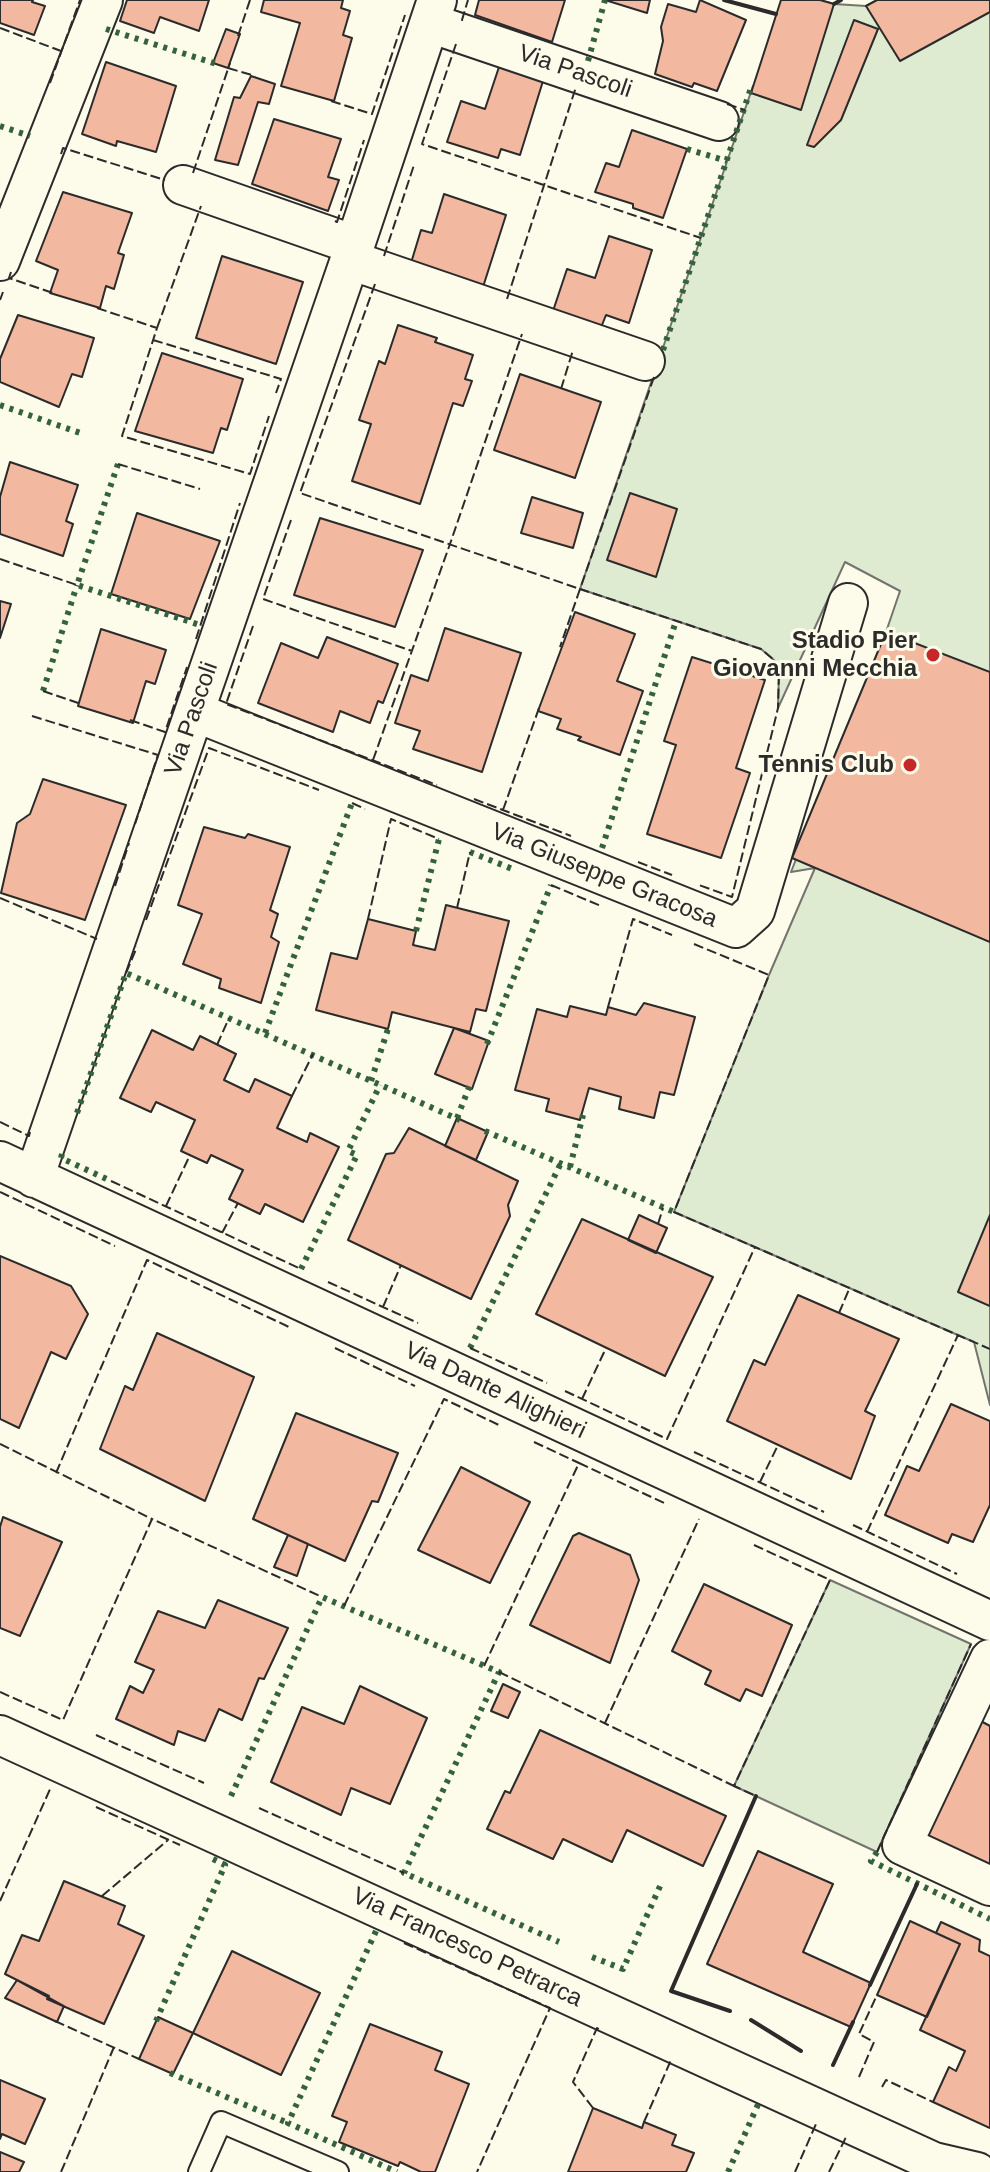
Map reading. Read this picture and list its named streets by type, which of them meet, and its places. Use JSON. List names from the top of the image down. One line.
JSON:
{"streets":{"street":["Via Pascoli","Via Giuseppe Gracosa","Via Dante Alighieri","Via Francesco Petrarca"]},"crossings":[["Via Pascoli","Via Giuseppe Gracosa"],["Via Pascoli","Via Dante Alighieri"]],"places":["Stadio Pier Giovanni Mecchia","Tennis Club"]}
